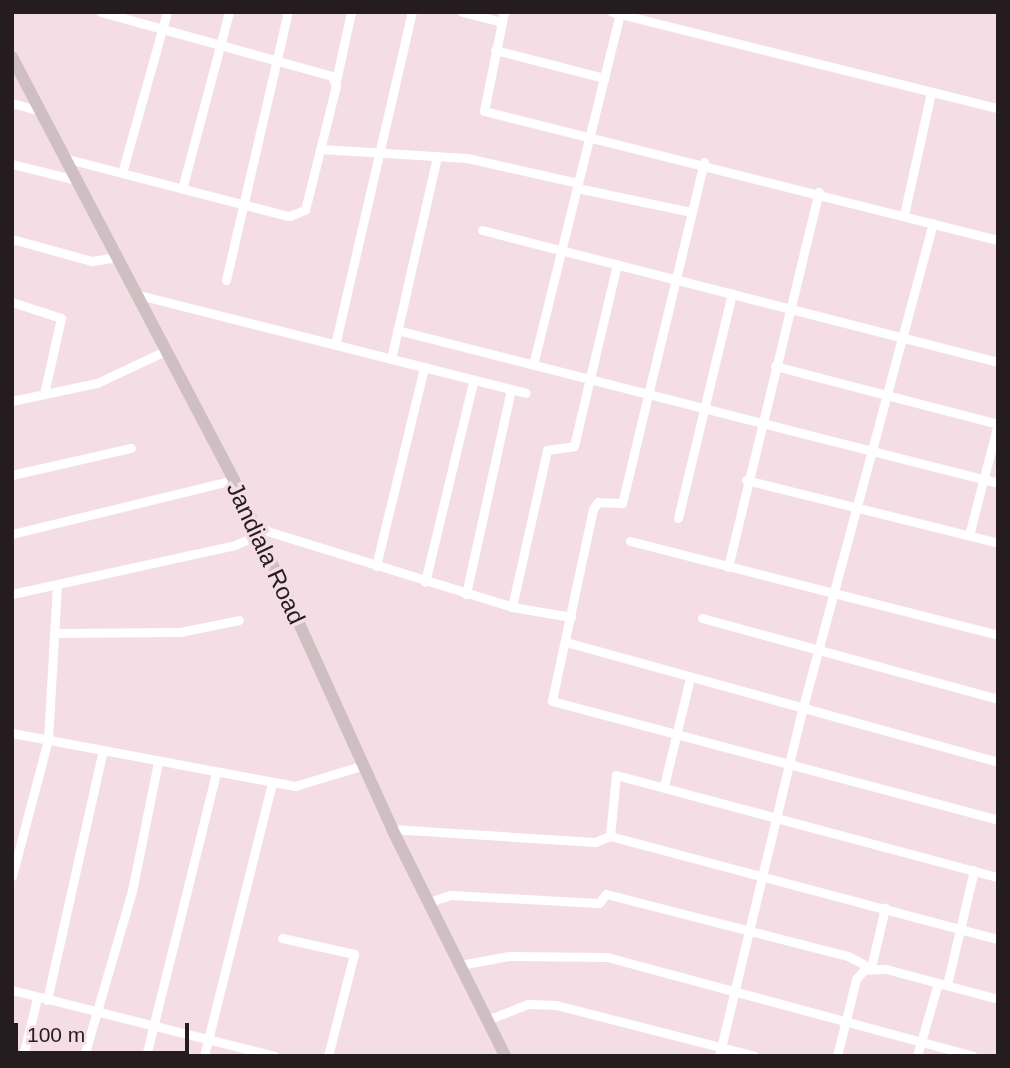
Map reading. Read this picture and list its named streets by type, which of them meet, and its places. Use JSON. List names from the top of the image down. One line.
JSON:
{"streets":{"street":["Jandiala Road"]},"scale_bar":"100 m"}
